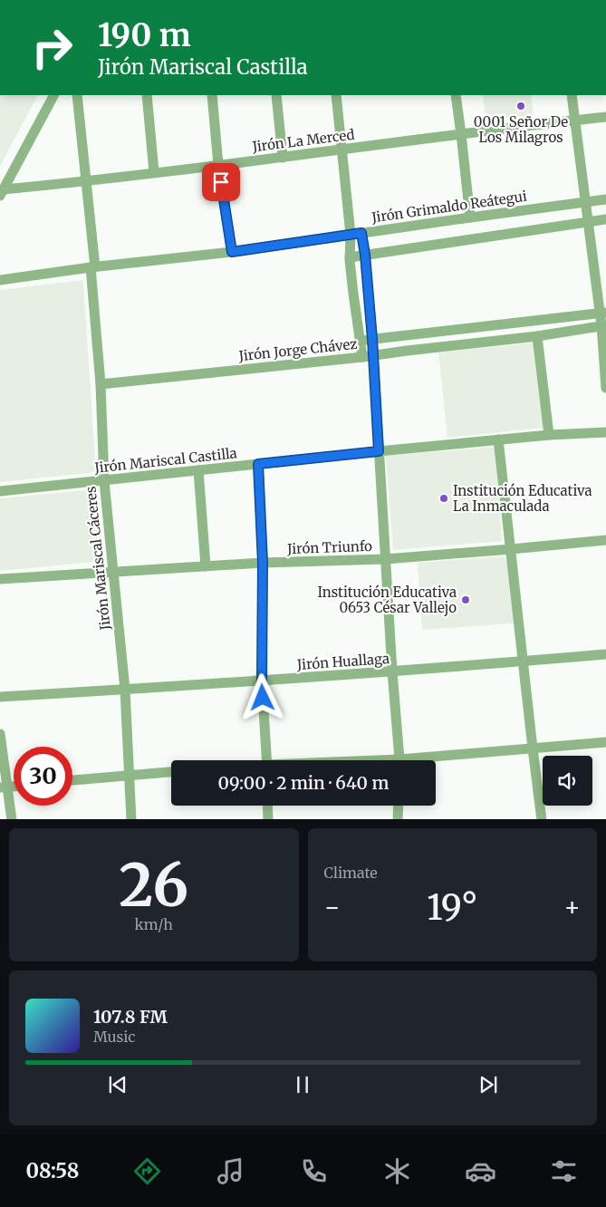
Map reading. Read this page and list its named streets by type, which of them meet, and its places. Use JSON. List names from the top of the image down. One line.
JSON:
{"streets":{"street":["Jirón La Merced","Jirón Grimaldo Reátegui","Jirón Jorge Chávez","Jirón Mariscal Castilla","Jirón Triunfo","Jirón Mariscal Cáceres","Jirón Huallaga"]},"crossings":[["Jirón La Merced","Jirón Mariscal Cáceres"],["Jirón Grimaldo Reátegui","Jirón Mariscal Cáceres"],["Jirón Jorge Chávez","Jirón Mariscal Cáceres"],["Jirón Mariscal Castilla","Jirón Mariscal Cáceres"],["Jirón Triunfo","Jirón Mariscal Cáceres"],["Jirón Mariscal Cáceres","Jirón Huallaga"]],"places":["0001 Señor De Los Milagros","Institución Educativa La Inmaculada","Institución Educativa 0653 César Vallejo"],"page":{"turn":["190 m","Jirón Mariscal Castilla"],"limit":"30","trip":"09:00 · 2 min · 640 m","tile":[["26","km/h"],"Climate"],"heat":["−","19°","+"],"song":["107.8 FM","Music"],"tabs":"08:58"}}
